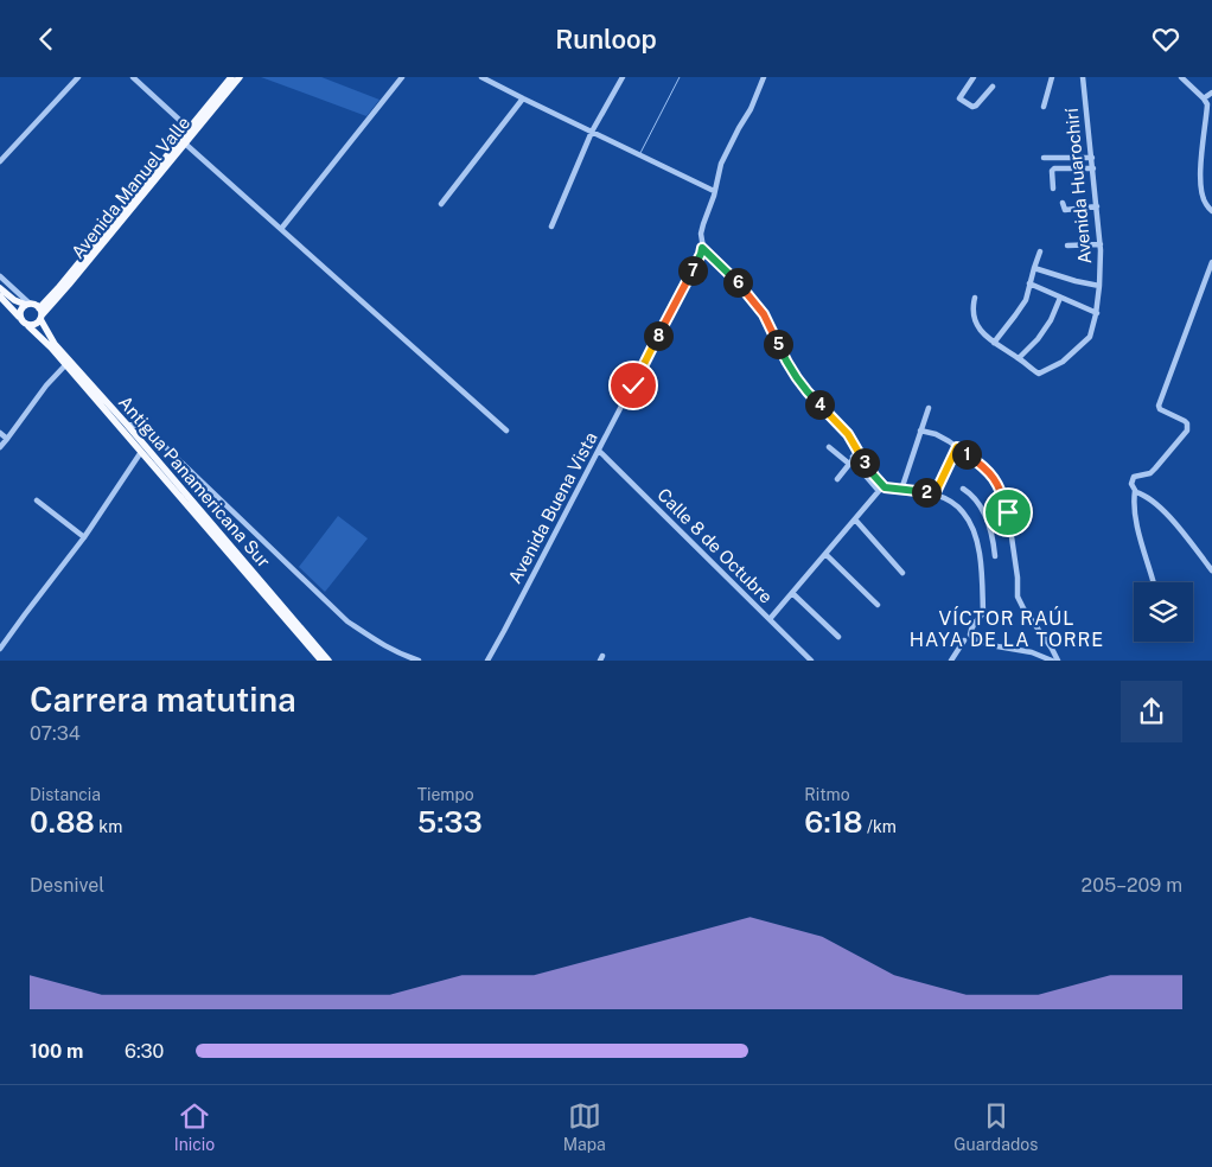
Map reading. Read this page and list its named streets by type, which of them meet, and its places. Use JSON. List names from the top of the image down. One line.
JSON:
{"streets":{"main road":["Avenida Manuel Valle","Antigua Panamericana Sur"],"street":["Avenida Huarochirí","Avenida Buena Vista","Calle 8 de Octubre"]},"crossings":[["Avenida Manuel Valle","Antigua Panamericana Sur"],["Avenida Buena Vista","Calle 8 de Octubre"]],"districts":["VÍCTOR RAÚL HAYA DE LA TORRE"],"page":{"header":"Runloop","pins":["7","6","8","5","4","1","3","2"],"heading":["Carrera matutina","07:34"],"stats":[["Distancia","0.88 km"],["Tiempo","5:33"],["Ritmo","6:18 /km"]],"chart":["Desnivel","205–209 m"],"list":[{"name":"100 m","note":"6:30"}],"tabs":["Inicio","Mapa","Guardados"]}}
